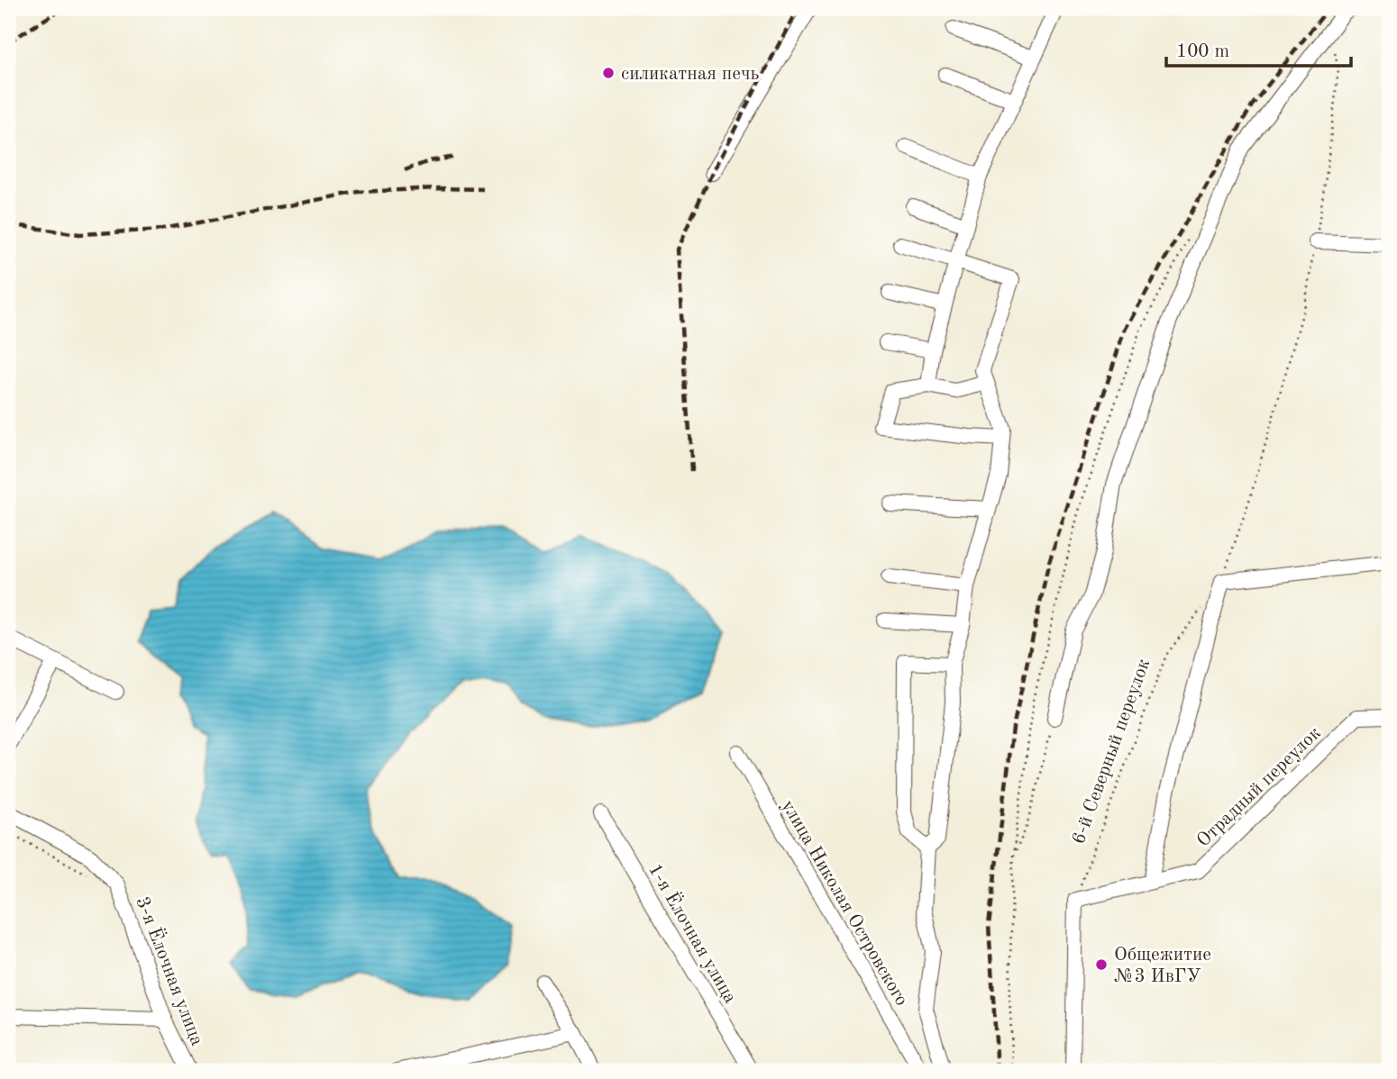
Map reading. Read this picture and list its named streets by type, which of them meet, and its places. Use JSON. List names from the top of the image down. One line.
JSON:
{"streets":{"street":["Отрадный переулок","улица Николая Островского","1-я Ёлочная улица","3-я Ёлочная улица"],"path":["6-й Северный переулок"]},"crossings":[["6-й Северный переулок","Отрадный переулок"]],"places":["силикатная печь","Общежитие №3 ИвГУ"],"scale_bar":"100 m"}
